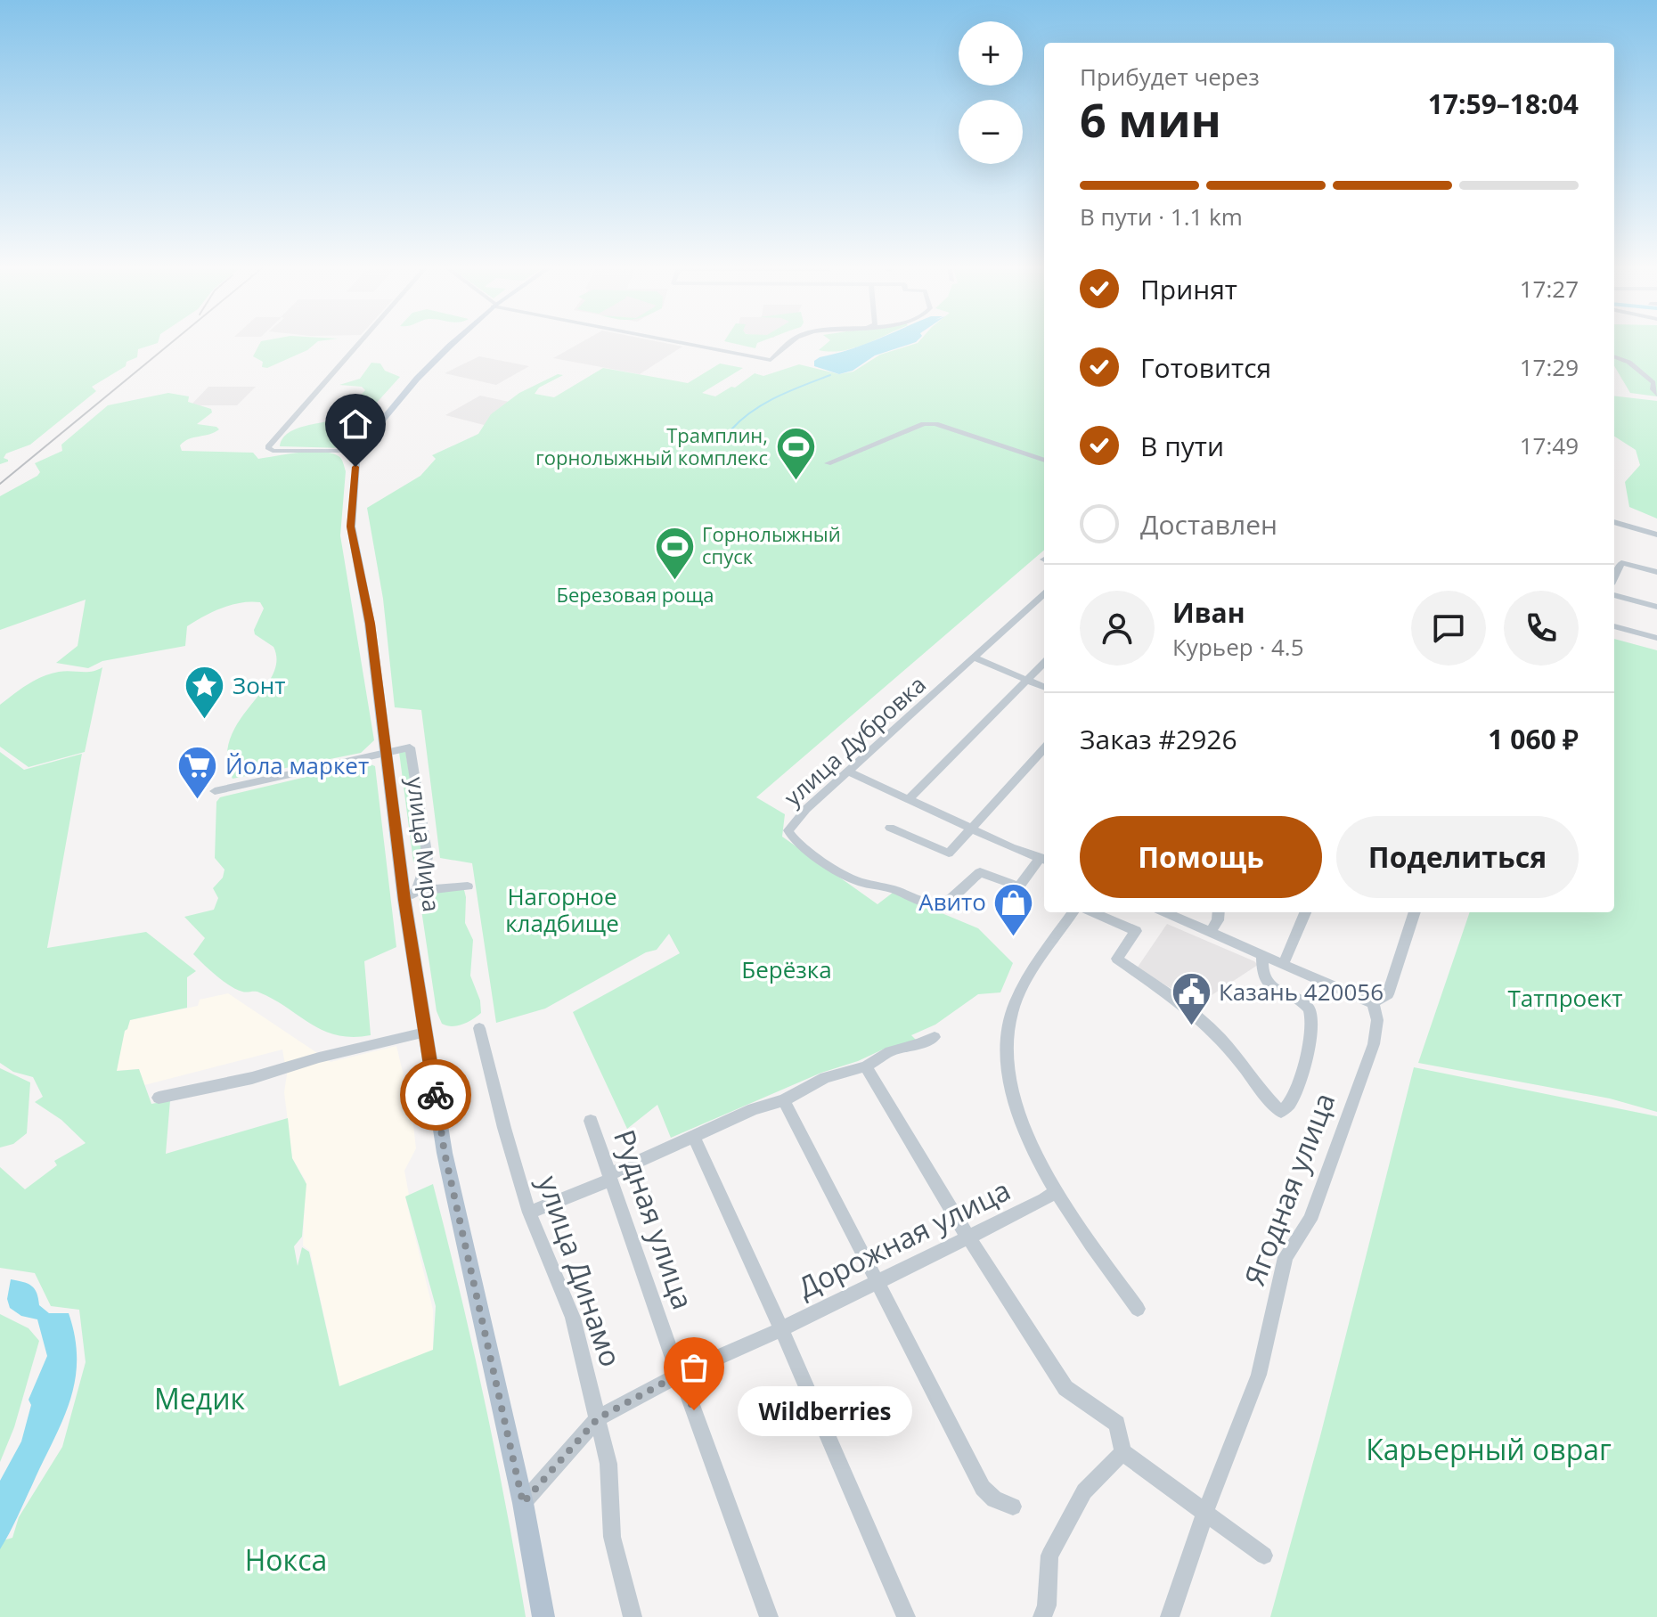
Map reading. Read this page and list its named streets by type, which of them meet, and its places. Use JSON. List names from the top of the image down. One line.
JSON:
{"streets":{"main road":["улица Мира"],"street":["улица Дубровка","Ягодная улица","Рудная улица","Дорожная улица","улица Динамо"]},"crossings":[["улица Мира","Дорожная улица"],["Рудная улица","Дорожная улица"],["Дорожная улица","улица Динамо"]],"parks":["Березовая роща","Нагорное кладбище","Берёзка","Татпроект","Медик","Карьерный овраг","Нокса"],"places":{"sports":["Трамплин, горнолыжный комплекс","Горнолыжный спуск"],"place":["Зонт"],"supermarket":["Йола маркет"],"shop":["Авито"],"public building":["Казань 420056"],"other":["Wildberries"]},"page":{"map_buttons":["+","−"],"heading":["6 мин","Прибудет через","17:59–18:04"],"panel":["Иван","Курьер · 4.5","Заказ #2926","1 060 ₽"],"bar":"В пути · 1.1 km","list":[["Принят","17:27"],["Готовится","17:29"],["В пути","17:49"],"Доставлен"],"buttons":["Помощь","Поделиться"],"bubble":"Wildberries"}}
